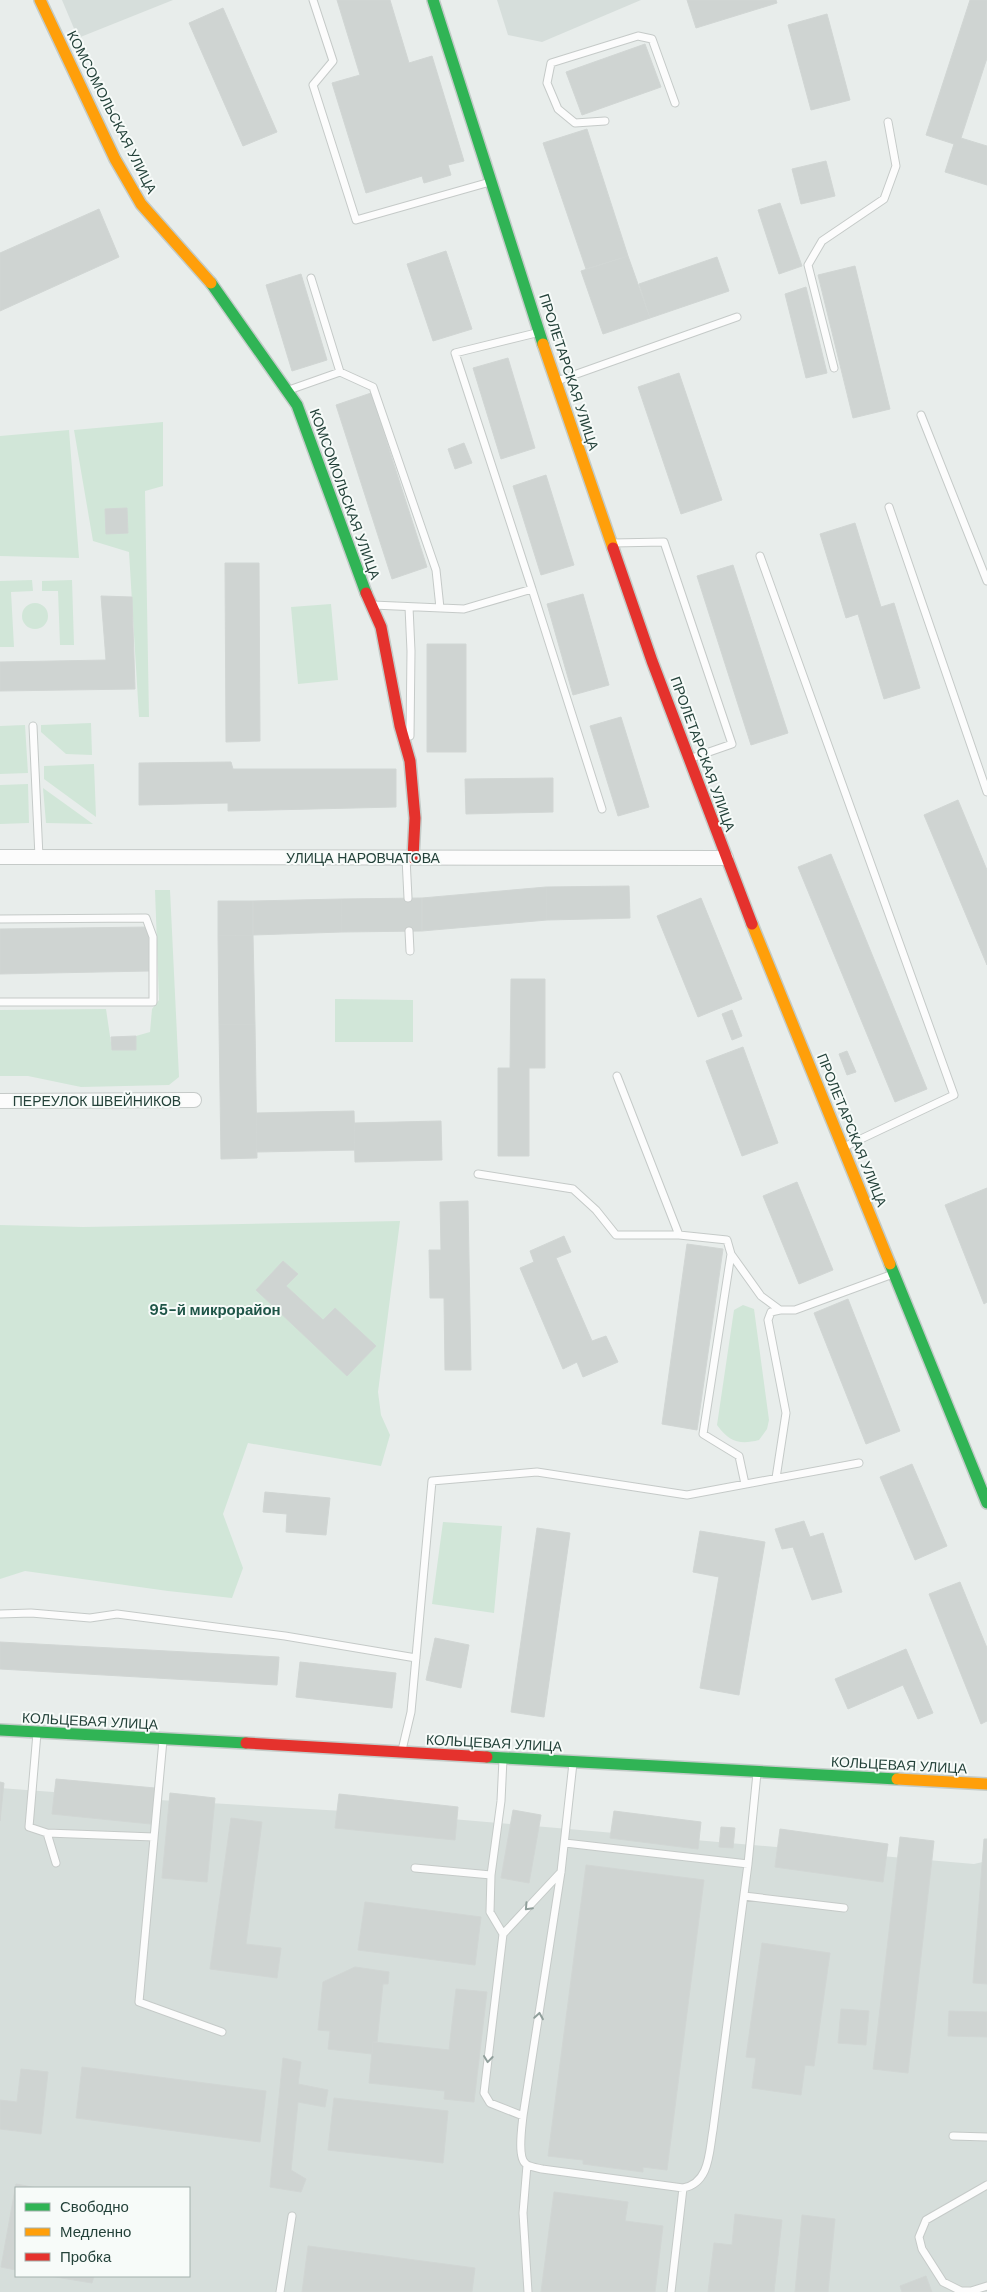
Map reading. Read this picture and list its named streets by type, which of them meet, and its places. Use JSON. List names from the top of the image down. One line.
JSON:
{"streets":{"street":["КОМСОМОЛЬСКАЯ УЛИЦА","ПРОЛЕТАРСКАЯ УЛИЦА","УЛИЦА НАРОВЧАТОВА","ПЕРЕУЛОК ШВЕЙНИКОВ","КОЛЬЦЕВАЯ УЛИЦА"]},"crossings":[["КОМСОМОЛЬСКАЯ УЛИЦА","УЛИЦА НАРОВЧАТОВА"],["ПРОЛЕТАРСКАЯ УЛИЦА","УЛИЦА НАРОВЧАТОВА"]],"districts":["95-й микрорайон"],"legend":["Свободно","Медленно","Пробка"]}
